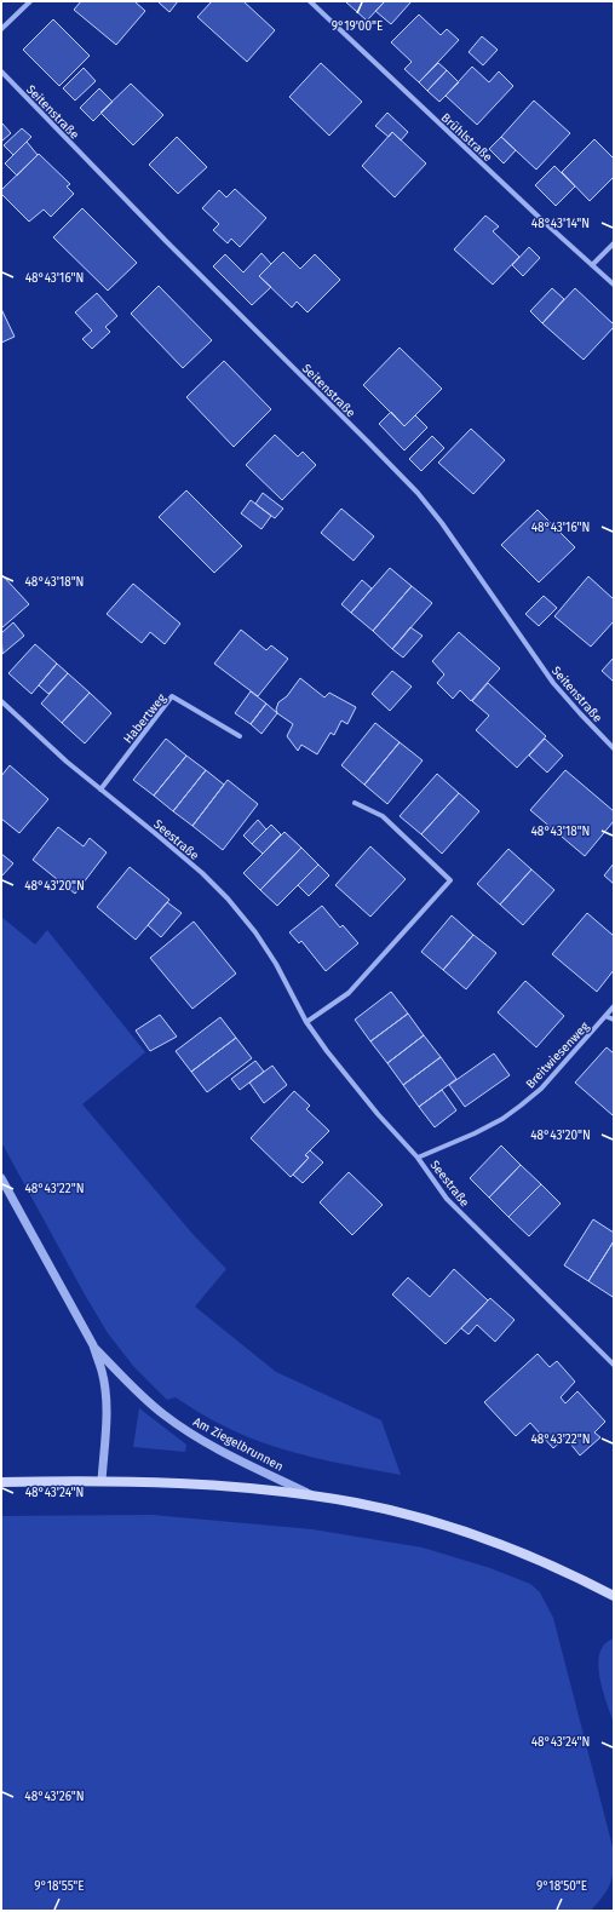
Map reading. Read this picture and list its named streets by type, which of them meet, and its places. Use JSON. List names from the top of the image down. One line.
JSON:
{"streets":{"street":["Seitenstraße","Brühlstraße","Habertweg","Seestraße","Breitwiesenweg","Am Ziegelbrunnen"]},"crossings":[["Habertweg","Seestraße"],["Seestraße","Breitwiesenweg"]],"coordinates":["9°19'00\"E","48°43'14\"N","48°43'16\"N","48°43'18\"N","48°43'20\"N","48°43'22\"N","48°43'24\"N","48°43'26\"N","9°18'55\"E","9°18'50\"E"]}
